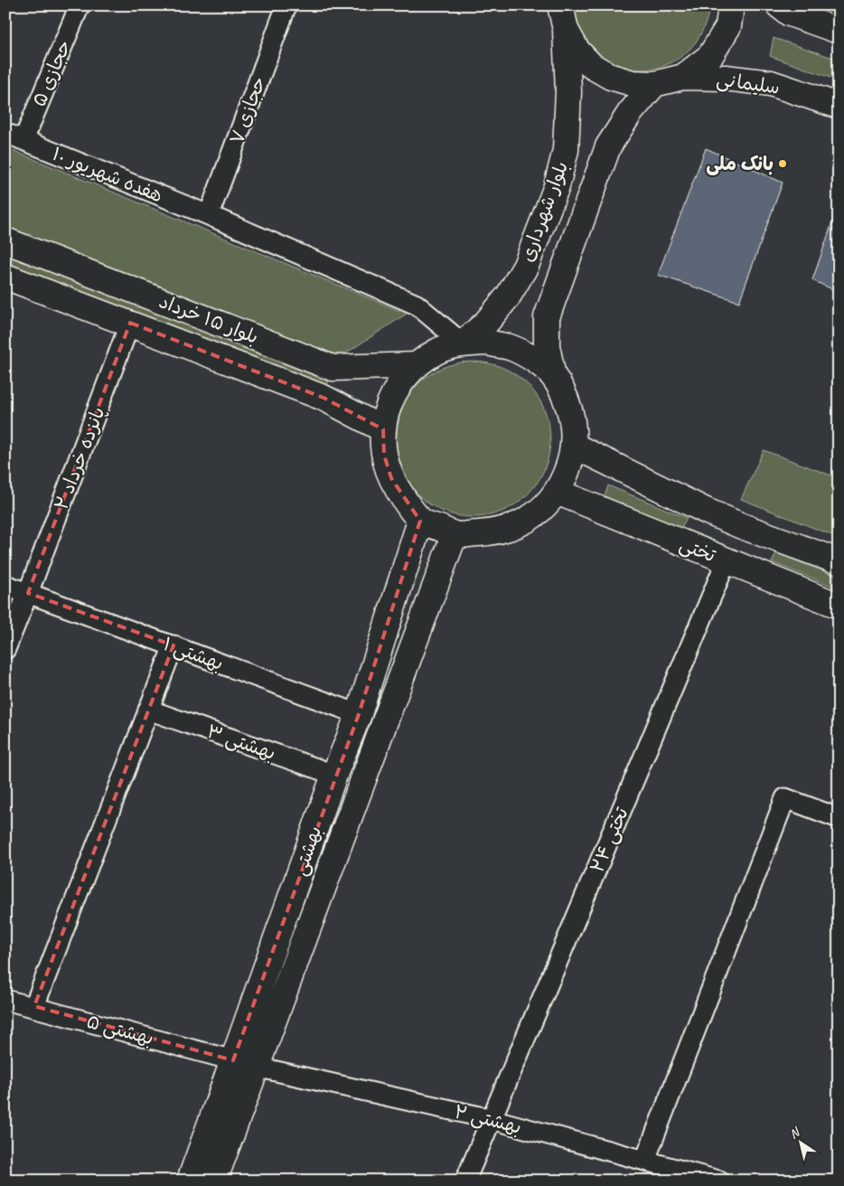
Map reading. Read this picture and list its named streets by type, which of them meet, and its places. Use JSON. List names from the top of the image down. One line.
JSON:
{"streets":{"main road":["سلیمانی","بلوار شهرداری","بلوار ۱۵ خرداد","تختی","بهشتی"],"street":["حجازی ۵","حجازی ۷","هفده شهریور ۱۰","پانزده خرداد ۲","بهشتی ۱","بهشتی ۳","تختی ۲۴","بهشتی ۵","بهشتی ۲"]},"crossings":[["حجازی ۵","هفده شهریور ۱۰"],["حجازی ۷","هفده شهریور ۱۰"],["هفده شهریور ۱۰","بلوار شهرداری"],["بلوار ۱۵ خرداد","پانزده خرداد ۲"],["پانزده خرداد ۲","بهشتی ۱"],["تختی","تختی ۲۴"],["بهشتی ۱","بهشتی"],["بهشتی ۳","بهشتی"],["تختی ۲۴","بهشتی ۲"],["بهشتی","بهشتی ۵"],["بهشتی","بهشتی ۲"],["بهشتی ۵","بهشتی ۲"]],"places":["بانک ملی"],"north":"top left"}
